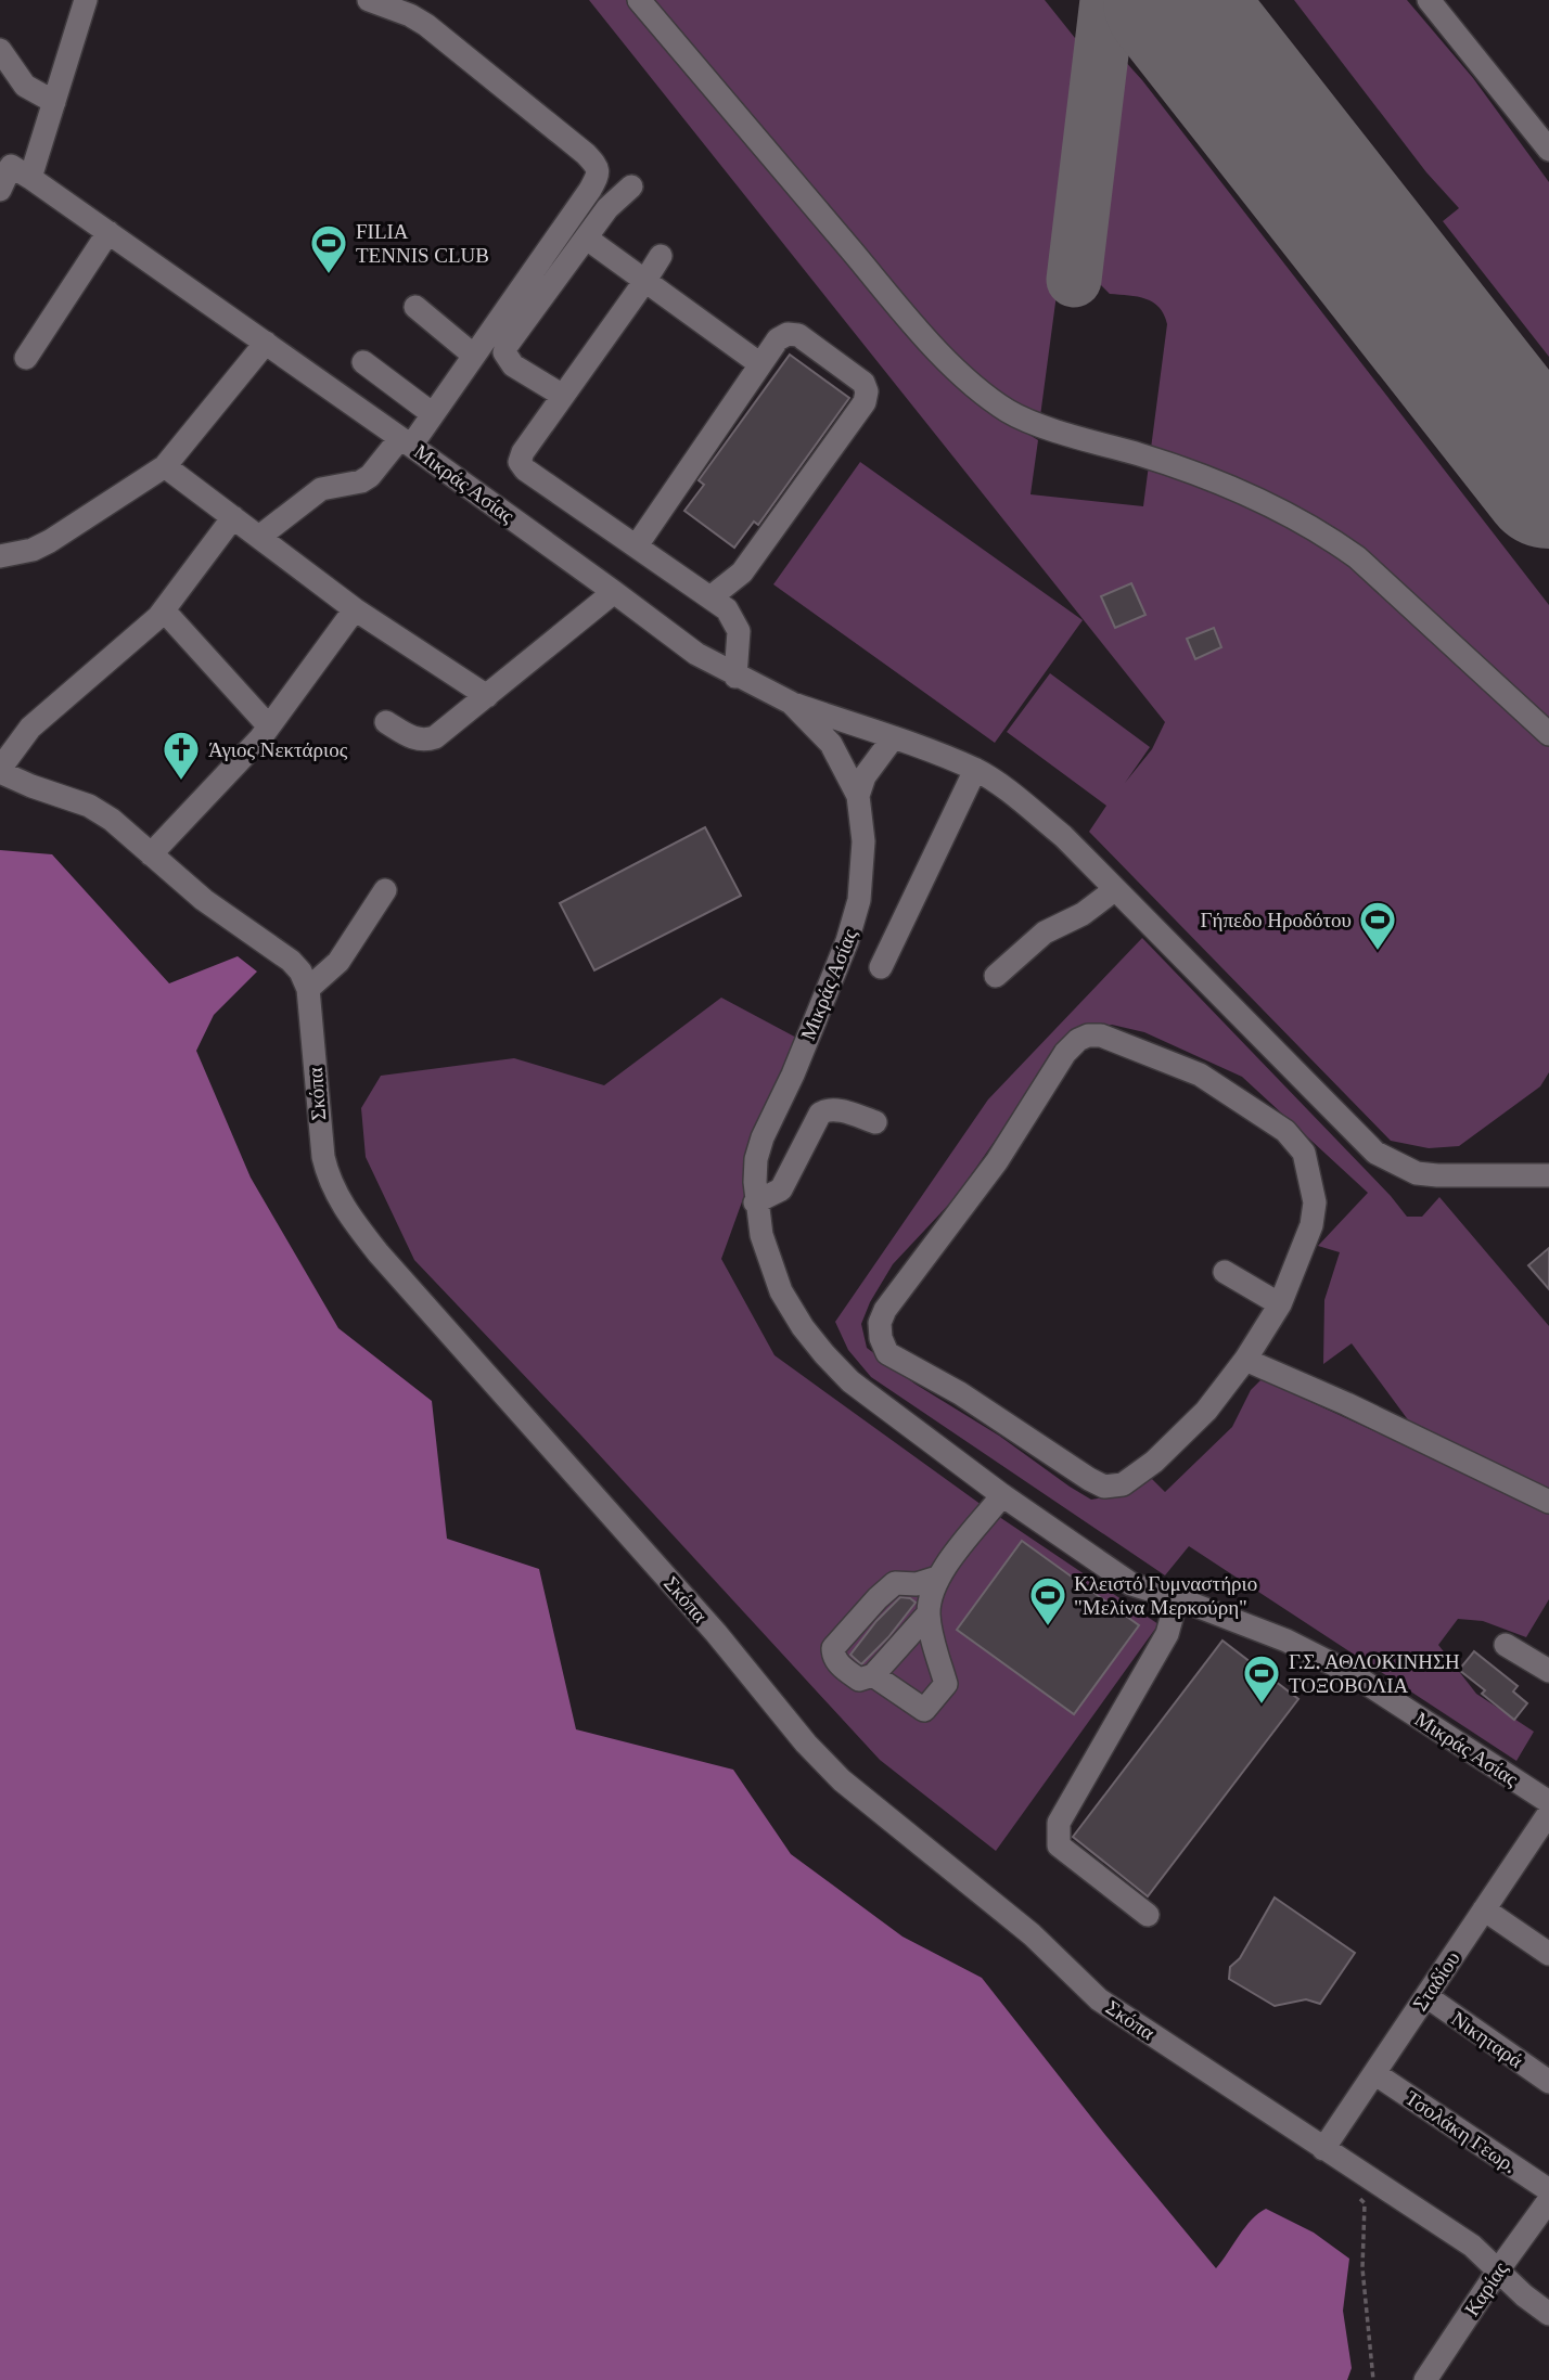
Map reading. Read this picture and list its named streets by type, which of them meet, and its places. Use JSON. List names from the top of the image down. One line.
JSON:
{"streets":{"street":["Μικράς Ασίας","Σκόπα","Σταδίου","Νικηταρά","Τσολάκη Γεωρ.","Καρίας"]},"crossings":[["Μικράς Ασίας","Σταδίου"],["Σκόπα","Σταδίου"],["Σκόπα","Καρίας"],["Σταδίου","Νικηταρά"],["Σταδίου","Τσολάκη Γεωρ."]],"places":{"sports":["FILIA TENNIS CLUB","Γήπεδο Ηροδότου","Κλειστό Γυμναστήριο \"Μελίνα Μερκούρη\"","Γ.Σ. ΑΘΛΟΚΙΝΗΣΗ ΤΟΞΟΒΟΛΙΑ"],"church":["Άγιος Νεκτάριος"]}}
